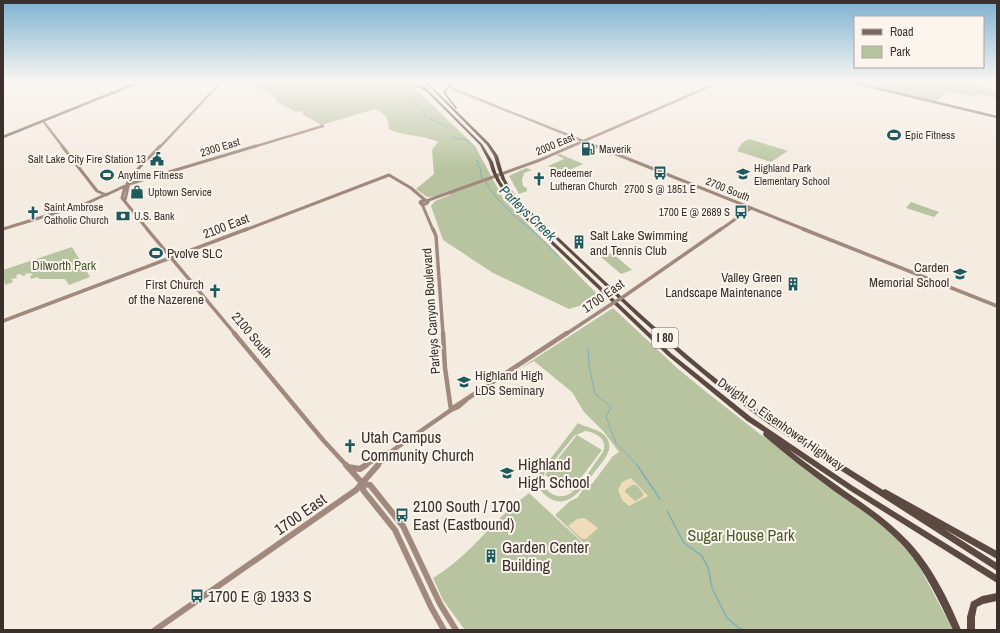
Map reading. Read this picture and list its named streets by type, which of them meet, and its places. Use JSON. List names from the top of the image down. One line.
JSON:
{"streets":{"highway":["I 80","Dwight D. Eisenhower Highway"],"street":["2000 East","2300 East","2700 South","2100 East","1700 East","Parleys Canyon Boulevard","2100 South"]},"crossings":[["2000 East","2700 South"],["2000 East","Parleys Canyon Boulevard"],["2700 South","1700 East"],["2100 East","Parleys Canyon Boulevard"],["2100 East","2100 South"],["1700 East","Parleys Canyon Boulevard"],["1700 East","2100 South"]],"water":["Parleys Creek"],"parks":["Dilworth Park","Sugar House Park"],"places":{"sports":["Epic Fitness","Anytime Fitness","Pvolve SLC"],"fuel station":["Maverik"],"public building":["Salt Lake City Fire Station 13"],"bus stop":["2700 S @ 1851 E","1700 E @ 2689 S","2100 South / 1700 East (Eastbound)","1700 E @ 1933 S"],"school or university":["Highland Park Elementary School","Carden Memorial School","Highland High LDS Seminary","Highland High School"],"church":["Redeemer Lutheran Church","Saint Ambrose Catholic Church","First Church of the Nazerene","Utah Campus Community Church"],"shop":["Uptown Service"],"bank":["U.S. Bank"],"building":["Salt Lake Swimming and Tennis Club","Valley Green Landscape Maintenance","Garden Center Building"]},"legend":["Road","Park"]}
